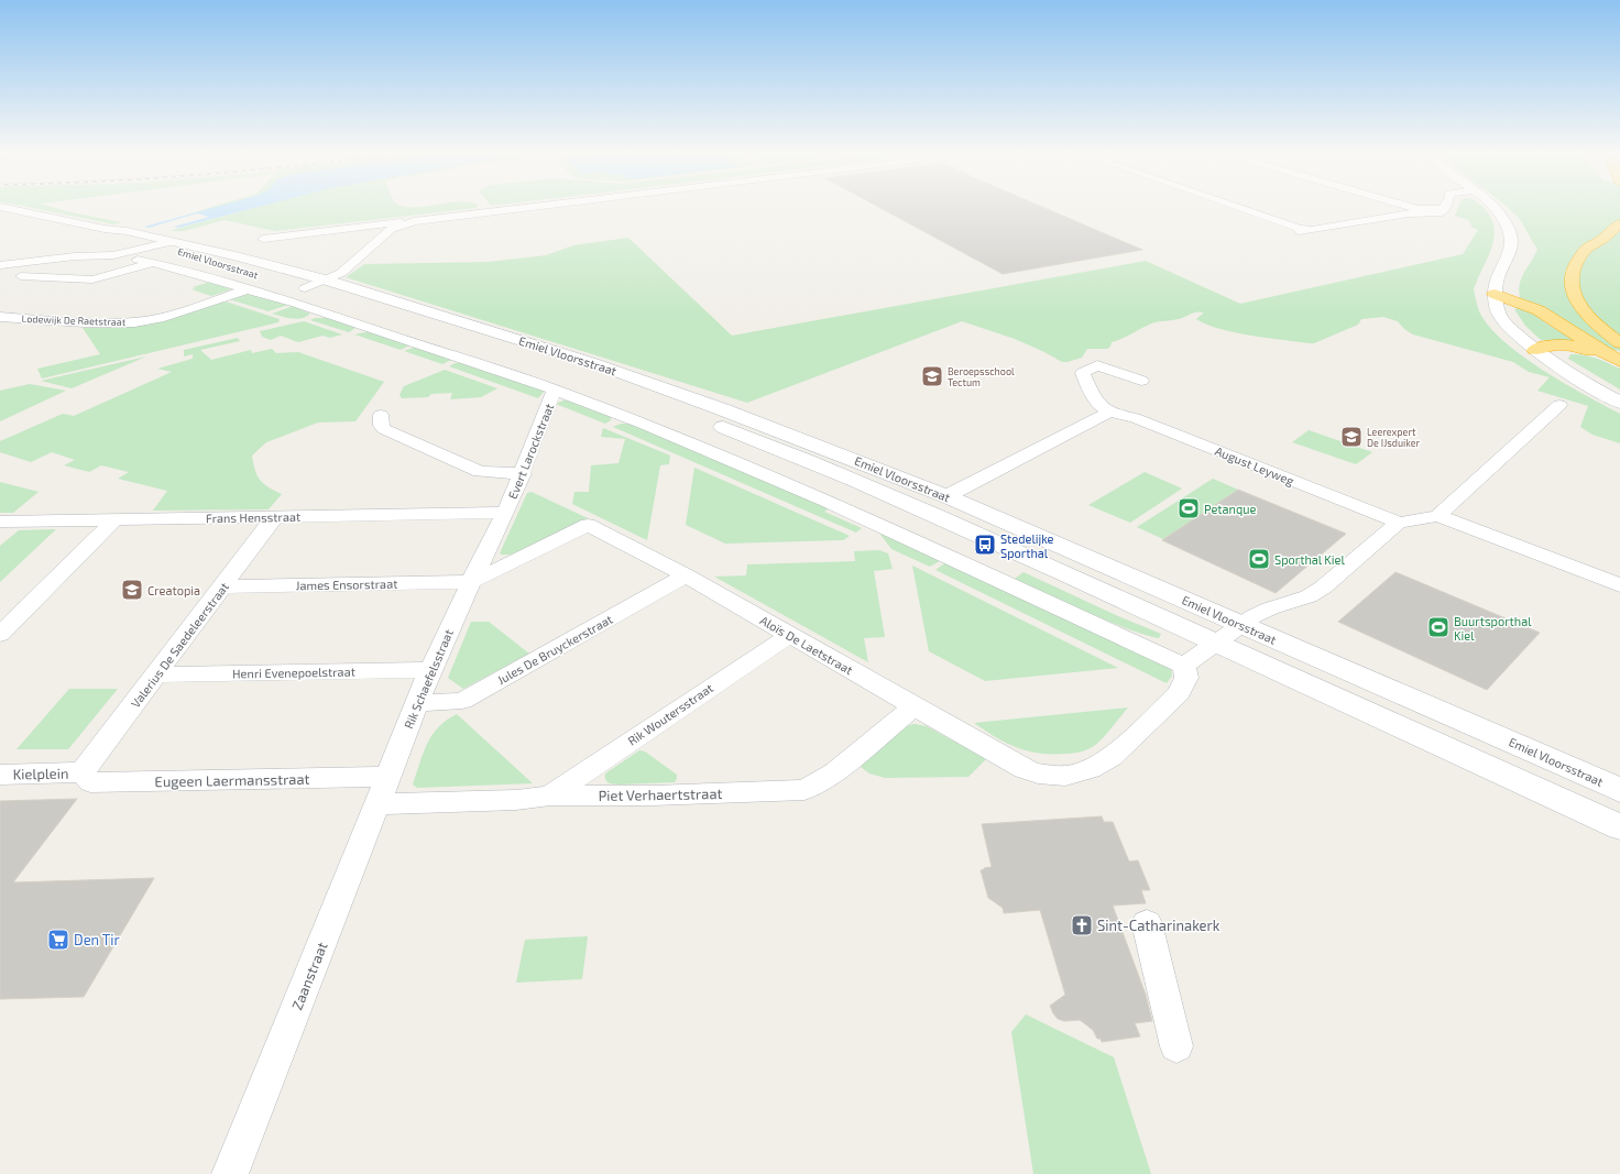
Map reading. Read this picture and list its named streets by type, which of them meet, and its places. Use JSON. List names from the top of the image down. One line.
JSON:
{"streets":{"street":["Emiel Vloorsstraat","Lodewijk De Raetstraat","Evert Larockstraat","August Leyweg","Frans Hensstraat","James Ensorstraat","Valerius De Saedeleerstraat","Aloïs De Laetstraat","Jules De Bruyckerstraat","Henri Evenepoelstraat","Rik Schaefelsstraat","Rik Woutersstraat","Kielplein","Eugeen Laermansstraat","Piet Verhaertstraat","Zaanstraat"]},"crossings":[["Emiel Vloorsstraat","Lodewijk De Raetstraat"],["Emiel Vloorsstraat","Evert Larockstraat"],["Emiel Vloorsstraat","Aloïs De Laetstraat"],["Evert Larockstraat","Frans Hensstraat"],["Evert Larockstraat","Rik Schaefelsstraat"],["Frans Hensstraat","Valerius De Saedeleerstraat"],["Frans Hensstraat","Rik Schaefelsstraat"],["James Ensorstraat","Valerius De Saedeleerstraat"],["James Ensorstraat","Aloïs De Laetstraat"],["James Ensorstraat","Rik Schaefelsstraat"],["Valerius De Saedeleerstraat","Henri Evenepoelstraat"],["Valerius De Saedeleerstraat","Kielplein"],["Valerius De Saedeleerstraat","Eugeen Laermansstraat"],["Aloïs De Laetstraat","Jules De Bruyckerstraat"],["Aloïs De Laetstraat","Rik Schaefelsstraat"],["Aloïs De Laetstraat","Rik Woutersstraat"],["Aloïs De Laetstraat","Piet Verhaertstraat"],["Jules De Bruyckerstraat","Rik Schaefelsstraat"],["Henri Evenepoelstraat","Rik Schaefelsstraat"],["Rik Schaefelsstraat","Eugeen Laermansstraat"],["Rik Schaefelsstraat","Piet Verhaertstraat"],["Rik Schaefelsstraat","Zaanstraat"],["Rik Woutersstraat","Piet Verhaertstraat"],["Kielplein","Eugeen Laermansstraat"],["Eugeen Laermansstraat","Piet Verhaertstraat"],["Eugeen Laermansstraat","Zaanstraat"],["Piet Verhaertstraat","Zaanstraat"]],"places":{"school or university":["Beroepsschool Tectum","Leerexpert De IJsduiker","Creatopia"],"sports":["Petanque","Sporthal Kiel","Buurtsporthal Kiel"],"bus stop":["Stedelijke Sporthal"],"church":["Sint-Catharinakerk"],"supermarket":["Den Tir"]}}
